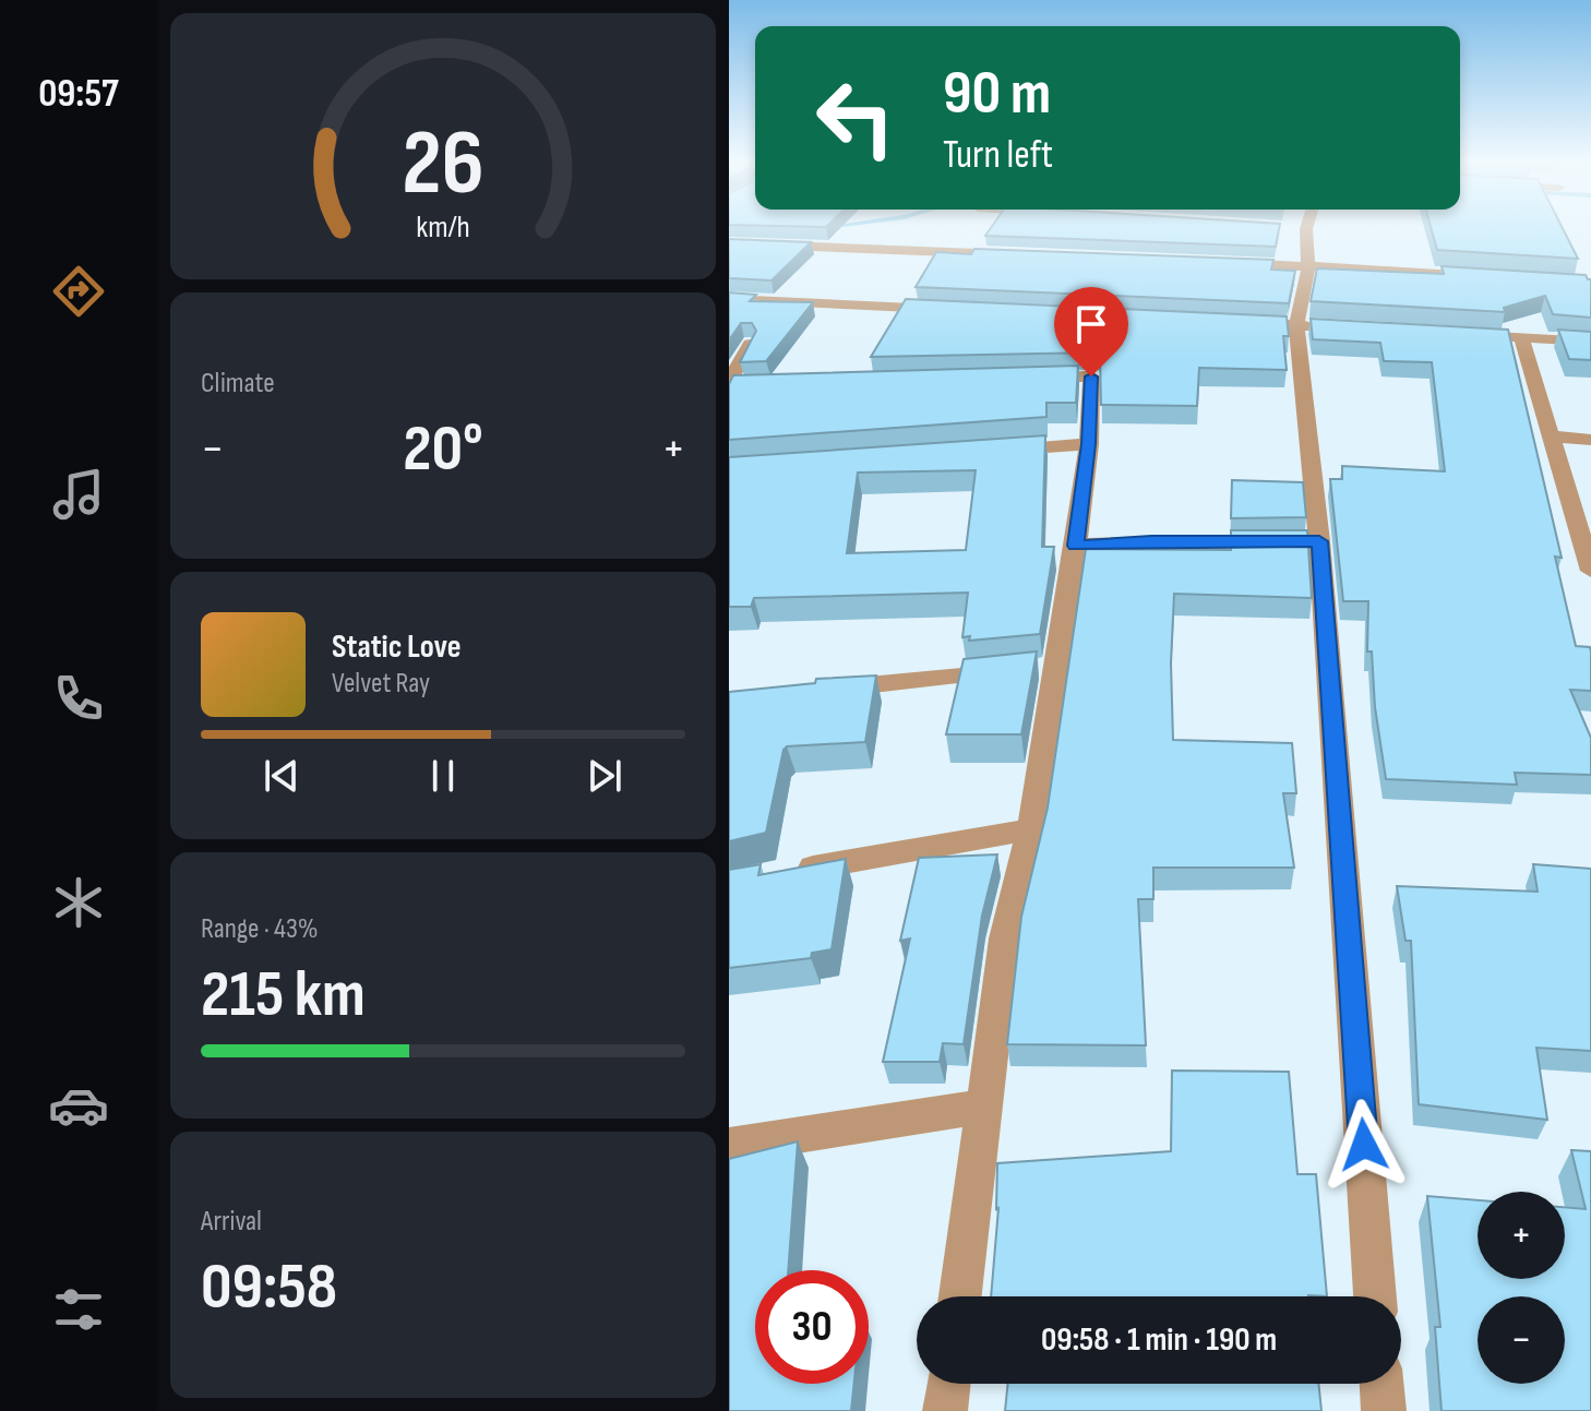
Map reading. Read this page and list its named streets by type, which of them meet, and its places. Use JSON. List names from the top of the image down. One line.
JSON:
{"page":{"tabs":"09:57","turn":["90 m","Turn left"],"tile":["Climate",["Range · 43%","215 km"],["Arrival","09:58"]],"heat":["−","20°","+"],"song":["Static Love","Velvet Ray"],"map_buttons":["+","−"],"limit":"30","trip":"09:58 · 1 min · 190 m","gauge":["26","km/h"]}}
